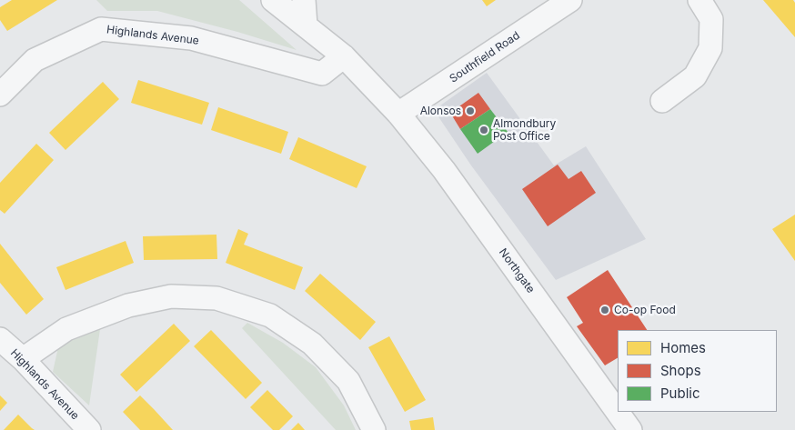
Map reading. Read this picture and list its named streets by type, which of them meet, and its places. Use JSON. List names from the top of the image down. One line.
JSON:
{"streets":{"street":["Highlands Avenue","Southfield Road","Northgate"]},"crossings":[["Highlands Avenue","Northgate"],["Southfield Road","Northgate"]],"places":["Alonsos","Almondbury Post Office","Co-op Food"],"legend":["Homes","Shops","Public"]}
